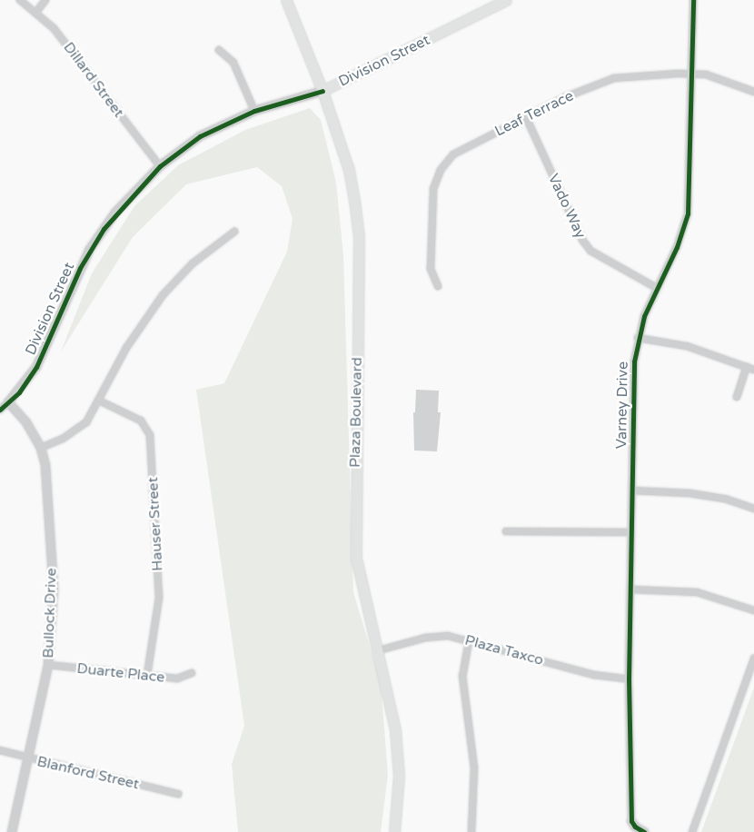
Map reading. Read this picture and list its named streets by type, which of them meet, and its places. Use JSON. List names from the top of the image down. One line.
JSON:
{"streets":{"main road":["Division Street","Plaza Boulevard"],"street":["Dillard Street","Leaf Terrace","Vado Way","Varney Drive","Hauser Street","Bullock Drive","Plaza Taxco","Duarte Place","Blanford Street"]},"crossings":[["Division Street","Dillard Street"],["Division Street","Plaza Boulevard"],["Division Street","Bullock Drive"],["Leaf Terrace","Vado Way"],["Leaf Terrace","Varney Drive"],["Vado Way","Varney Drive"],["Varney Drive","Plaza Taxco"],["Plaza Boulevard","Plaza Taxco"],["Hauser Street","Duarte Place"],["Bullock Drive","Duarte Place"],["Bullock Drive","Blanford Street"]]}
